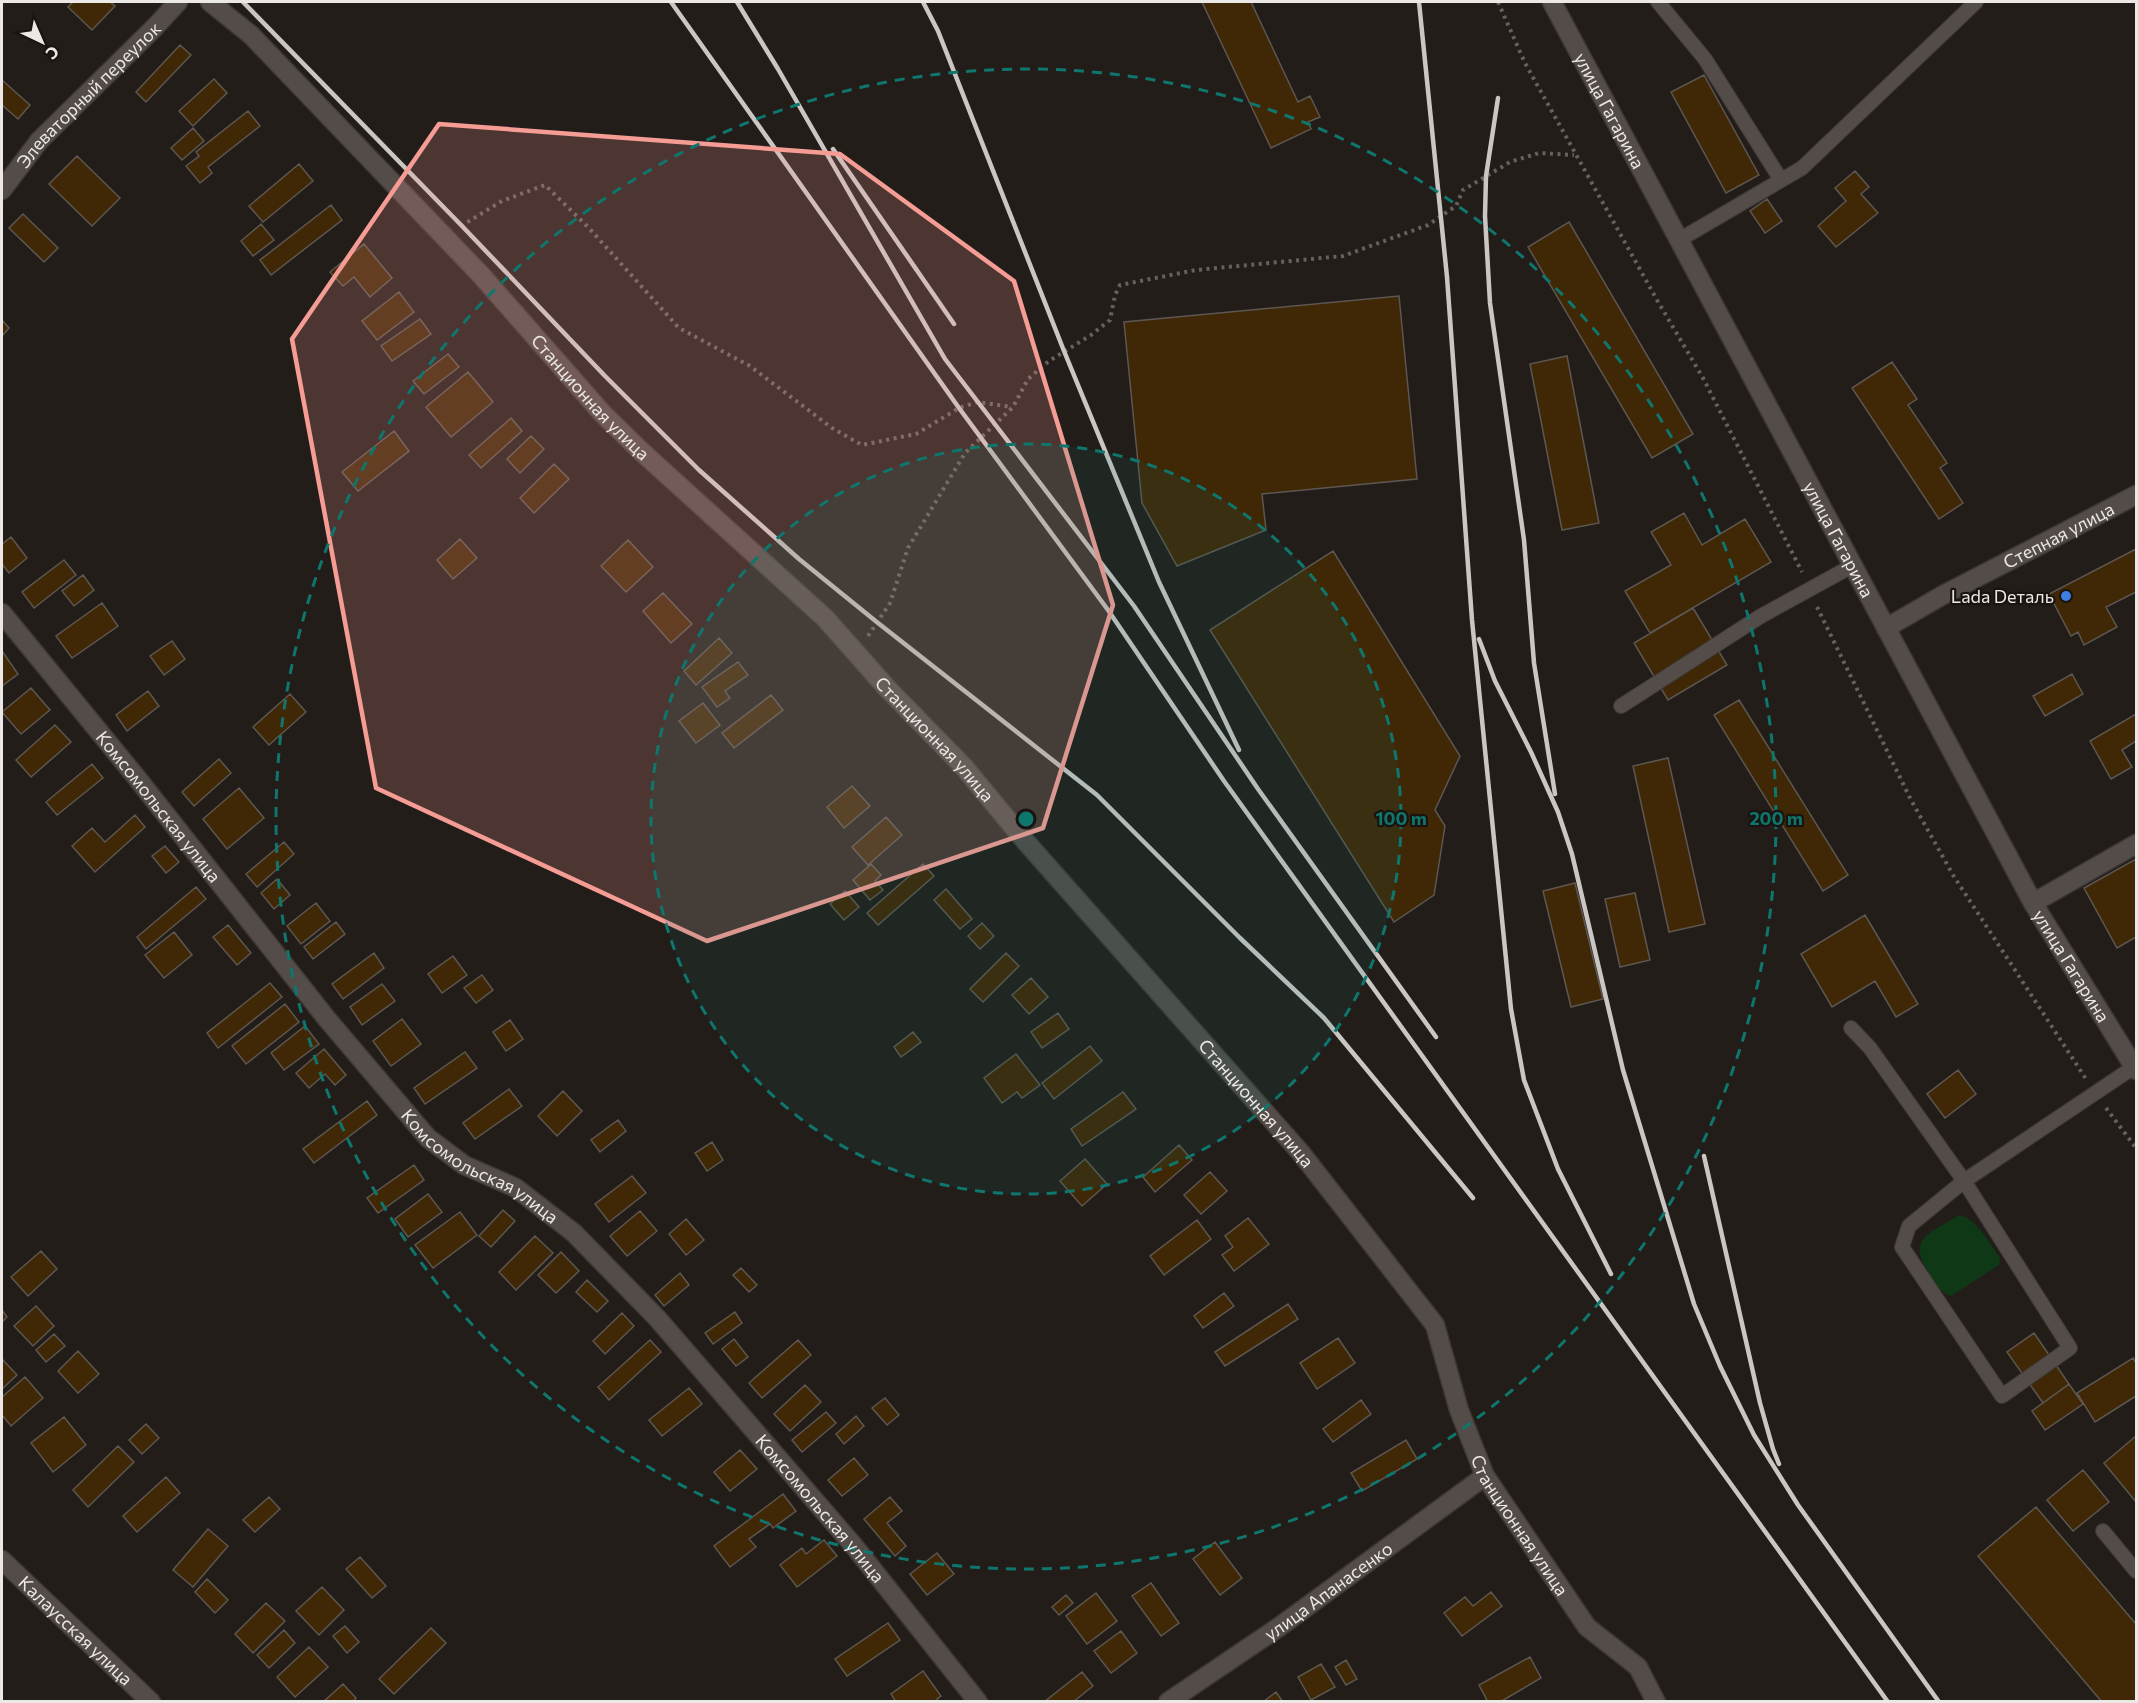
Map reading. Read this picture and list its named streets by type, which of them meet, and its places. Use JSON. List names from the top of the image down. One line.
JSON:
{"streets":{"street":["Элеваторный переулок","улица Гагарина","Станционная улица","Степная улица","Комсомольская улица","улица Апанасенко","Калаусская улица"]},"crossings":[["улица Гагарина","Степная улица"],["Станционная улица","улица Апанасенко"]],"places":["Lada Dеталь"],"north":"bottom right","rings":["100 m","200 m"]}
